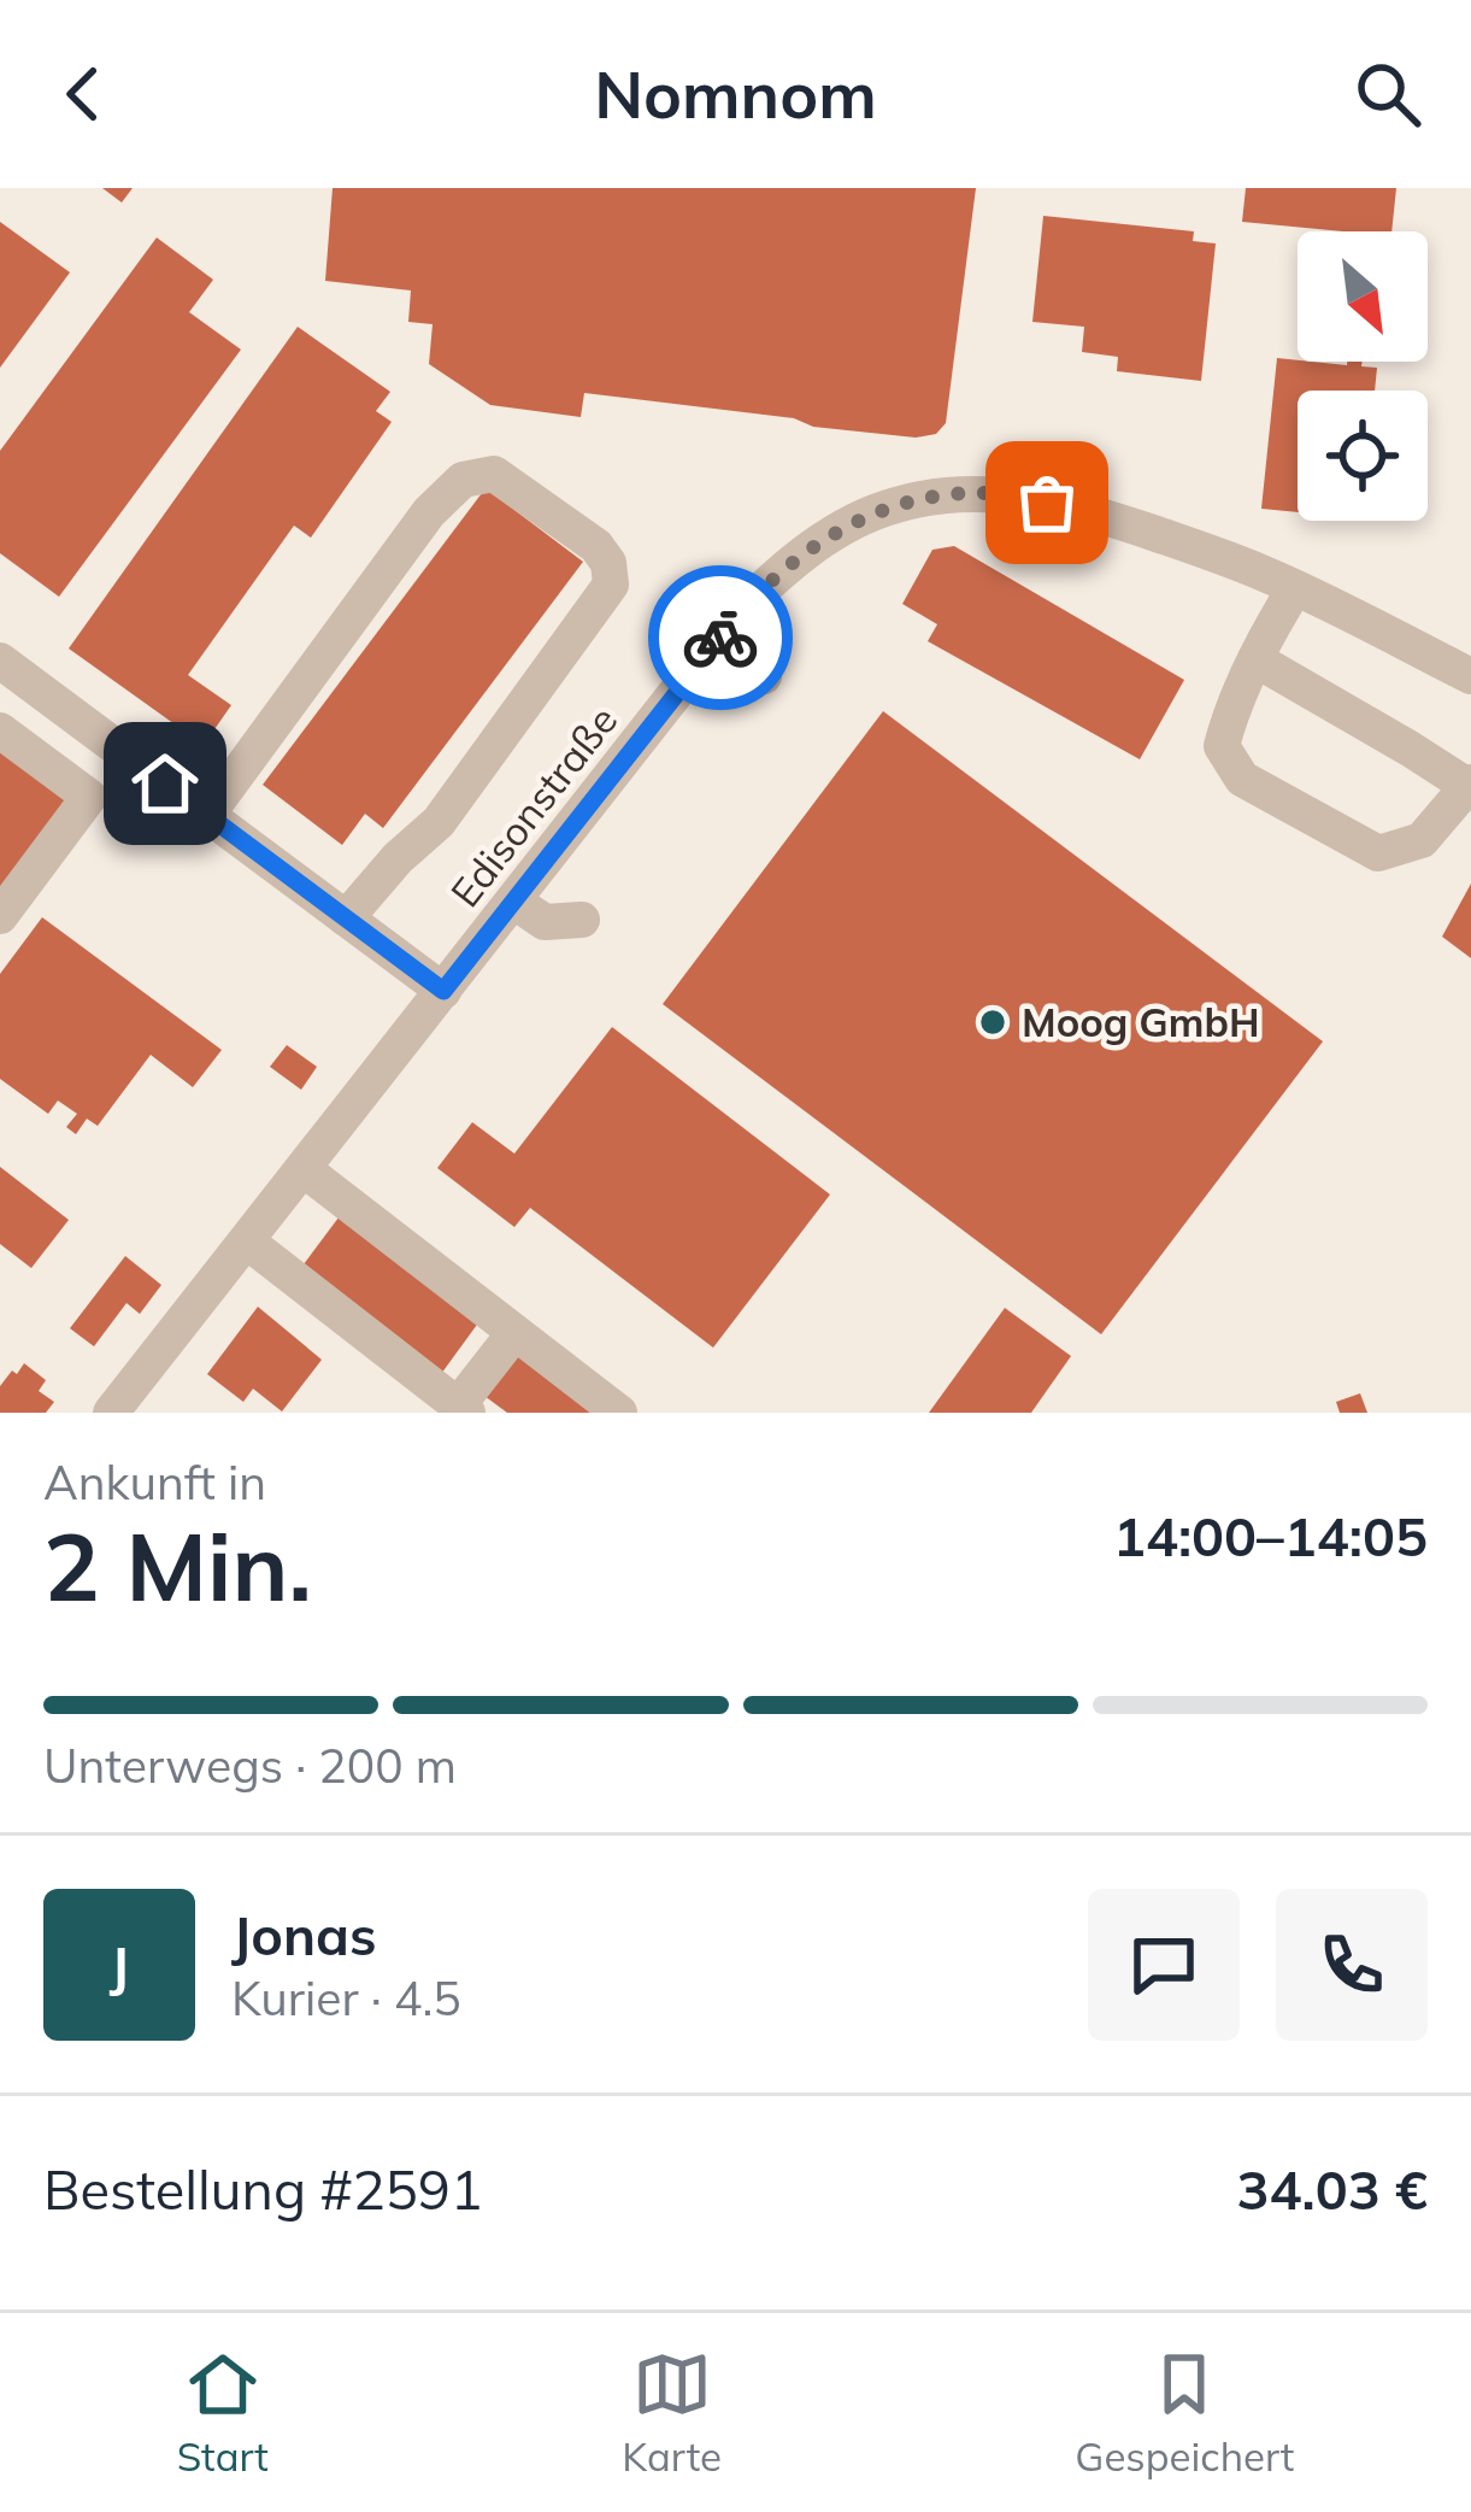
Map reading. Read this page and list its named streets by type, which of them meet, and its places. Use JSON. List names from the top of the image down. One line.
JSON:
{"streets":{"street":["Edisonstraße"]},"places":["Moog GmbH"],"north":"bottom right","page":{"header":"Nomnom","heading":["2 Min.","Ankunft in","14:00–14:05"],"panel":["Jonas","Kurier · 4.5","Bestellung #2591","34.03 €"],"bar":"Unterwegs · 200 m","round":"J","tabs":["Start","Karte","Gespeichert"]}}
